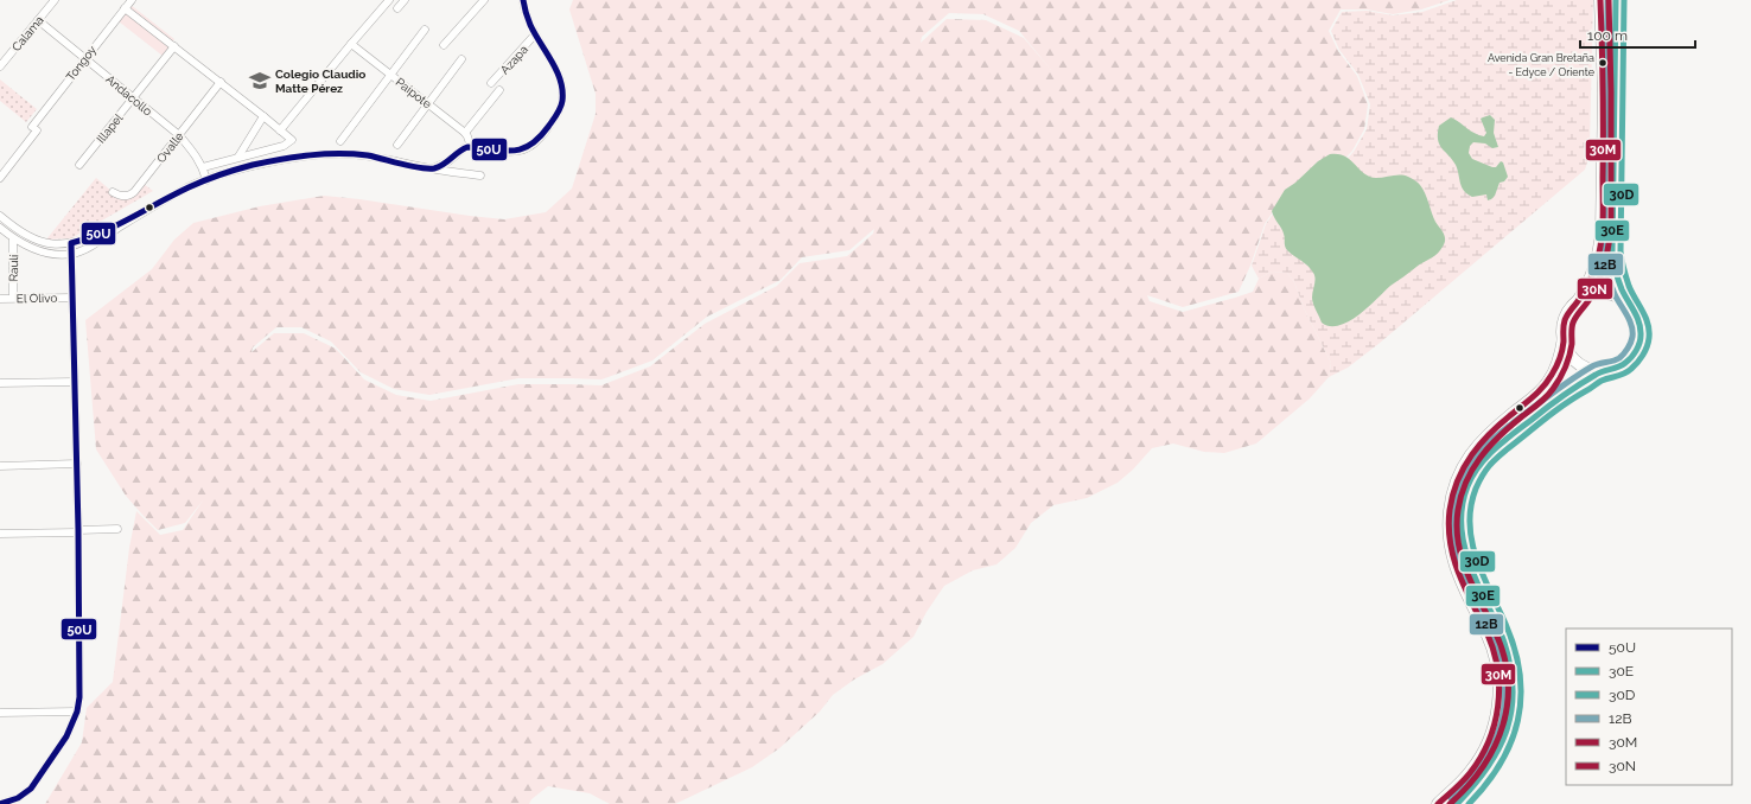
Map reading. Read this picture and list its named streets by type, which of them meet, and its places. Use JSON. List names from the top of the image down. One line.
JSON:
{"streets":{"street":["Calama","Azapa","Tongoy","Paipote","Andacollo","Illapel","Ovalle","Raulí","El Olivo"]},"crossings":[["Calama","Andacollo"],["Azapa","Paipote"],["Tongoy","Andacollo"],["Andacollo","Illapel"],["Andacollo","Ovalle"],["Raulí","El Olivo"]],"places":{"other":["Avenida Gran Bretaña - Edyce / Oriente"],"school or university":["Colegio Claudio Matte Pérez"]},"lines":["transit line 50U","transit line 30E","transit line 30D","transit line 12B","transit line 30M","transit line 30N"],"legend":["50U","30E","30D","12B","30M","30N"],"scale_bar":"100 m"}
